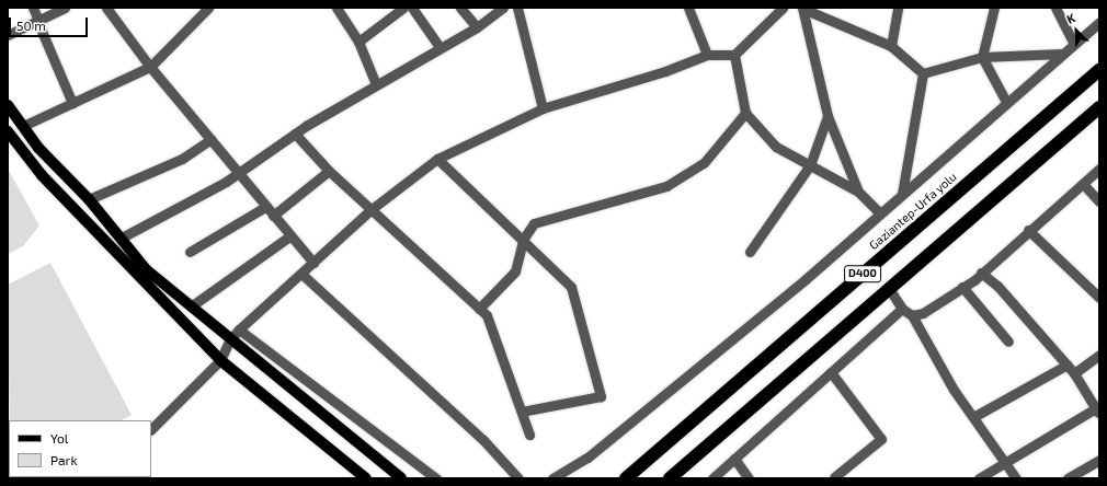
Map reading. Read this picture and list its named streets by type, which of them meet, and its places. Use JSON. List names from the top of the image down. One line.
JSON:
{"streets":{"highway":["Gaziantep-Urfa yolu","D400"]},"legend":["Yol","Park"],"scale_bar":"50 m","north":"top left"}
